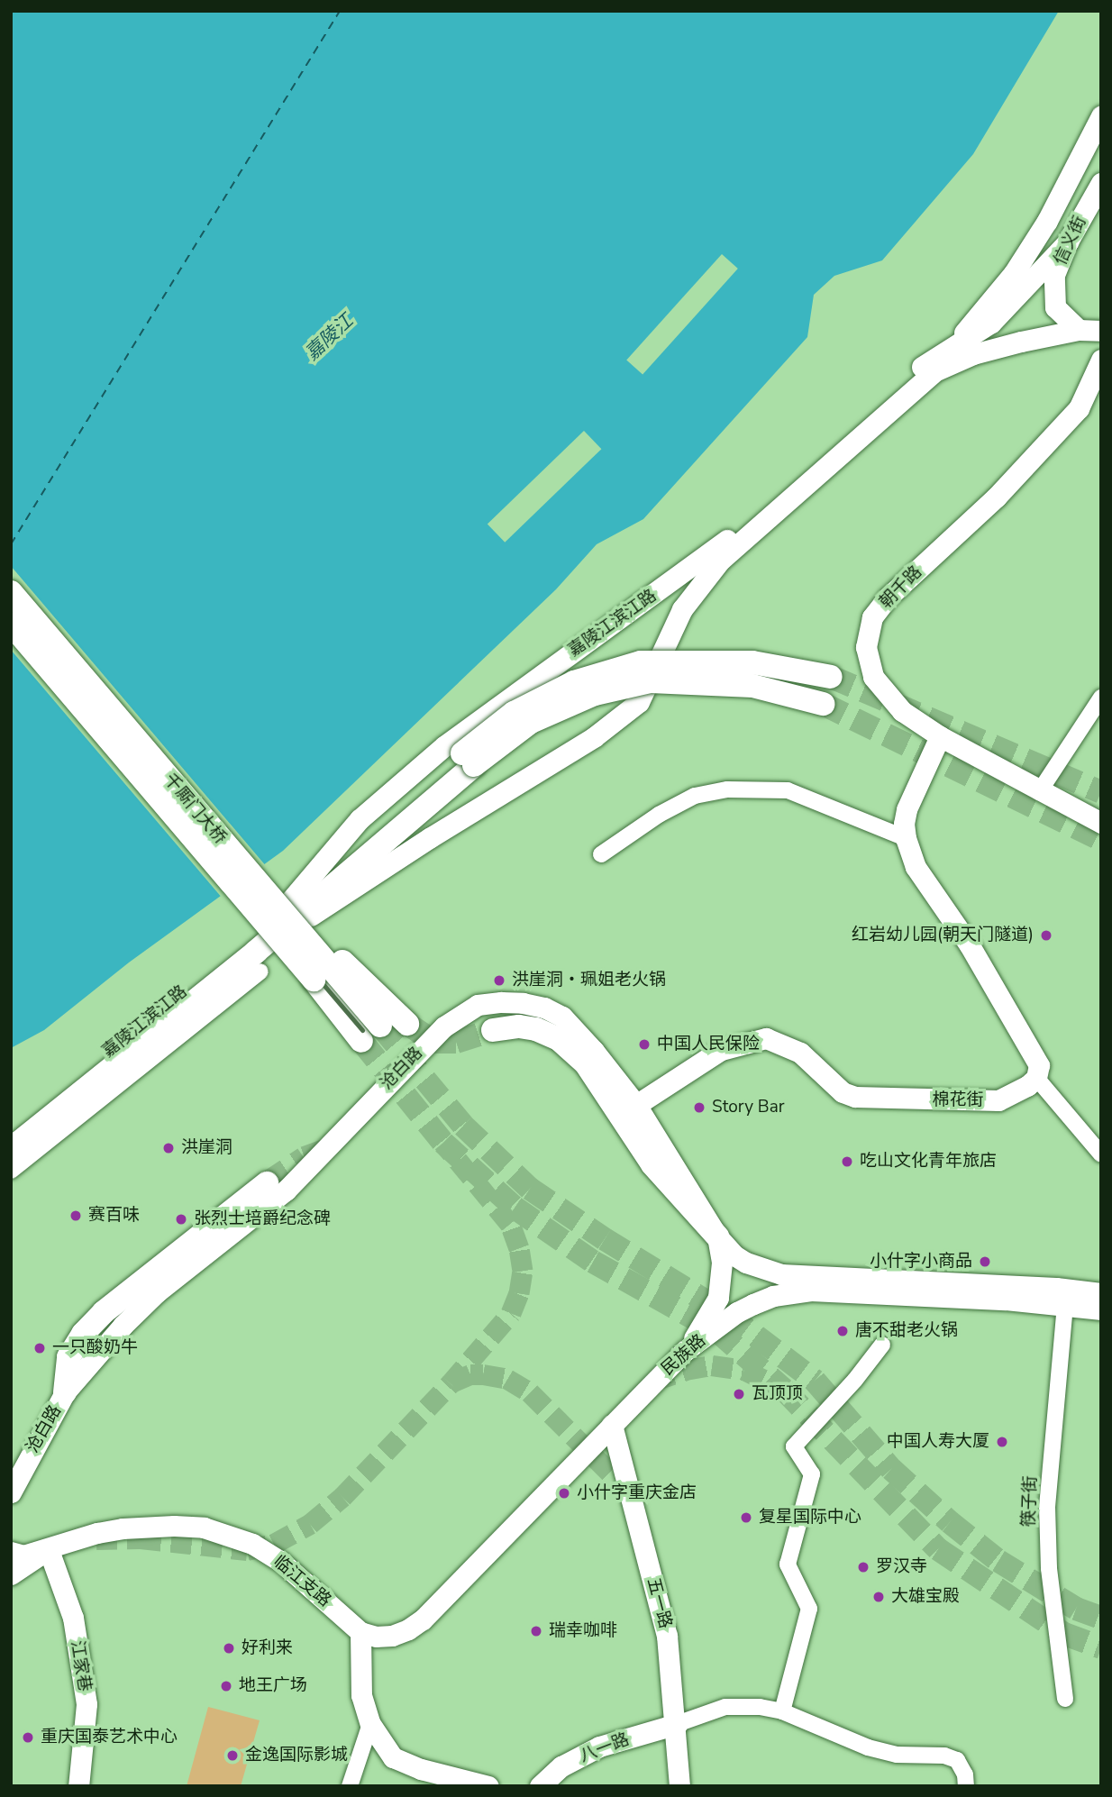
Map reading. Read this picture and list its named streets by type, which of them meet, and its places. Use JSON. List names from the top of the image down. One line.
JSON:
{"streets":{"main road":["信义街","朝千路","嘉陵江滨江路","千厮门大桥","沧白路","棉花街","民族路","临江支路","五一路","江家巷","八一路"],"street":["筷子街"]},"crossings":[["信义街","嘉陵江滨江路"],["嘉陵江滨江路","千厮门大桥"],["沧白路","棉花街"],["沧白路","民族路"],["民族路","筷子街"],["民族路","临江支路"],["民族路","五一路"],["临江支路","江家巷"],["五一路","八一路"]],"water":["嘉陵江"],"places":["红岩幼儿园(朝天门隧道)","洪崖洞‧珮姐老火锅","中国人民保险","Story Bar","洪崖洞","吃山文化青年旅店","赛百味","张烈士培爵纪念碑","小什字小商品","唐不甜老火锅","一只酸奶牛","瓦顶顶","中国人寿大厦","小什字重庆金店","复星国际中心","罗汉寺","大雄宝殿","瑞幸咖啡","好利来","地王广场","重庆国泰艺术中心","金逸国际影城"]}
